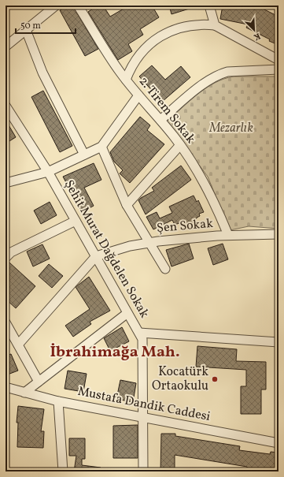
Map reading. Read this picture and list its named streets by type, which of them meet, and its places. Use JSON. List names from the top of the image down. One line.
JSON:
{"streets":{"street":["2. Tirem Sokak","Şen Sokak","Şehit Murat Dağdelen Sokak","Mustafa Dandik Caddesi"]},"crossings":[["2. Tirem Sokak","Şen Sokak"],["Şen Sokak","Şehit Murat Dağdelen Sokak"],["Şehit Murat Dağdelen Sokak","Mustafa Dandik Caddesi"]],"districts":["İbrahimağa Mah."],"parks":["Mezarlık"],"places":["Kocatürk Ortaokulu"],"scale_bar":"50 m","north":"bottom right"}
